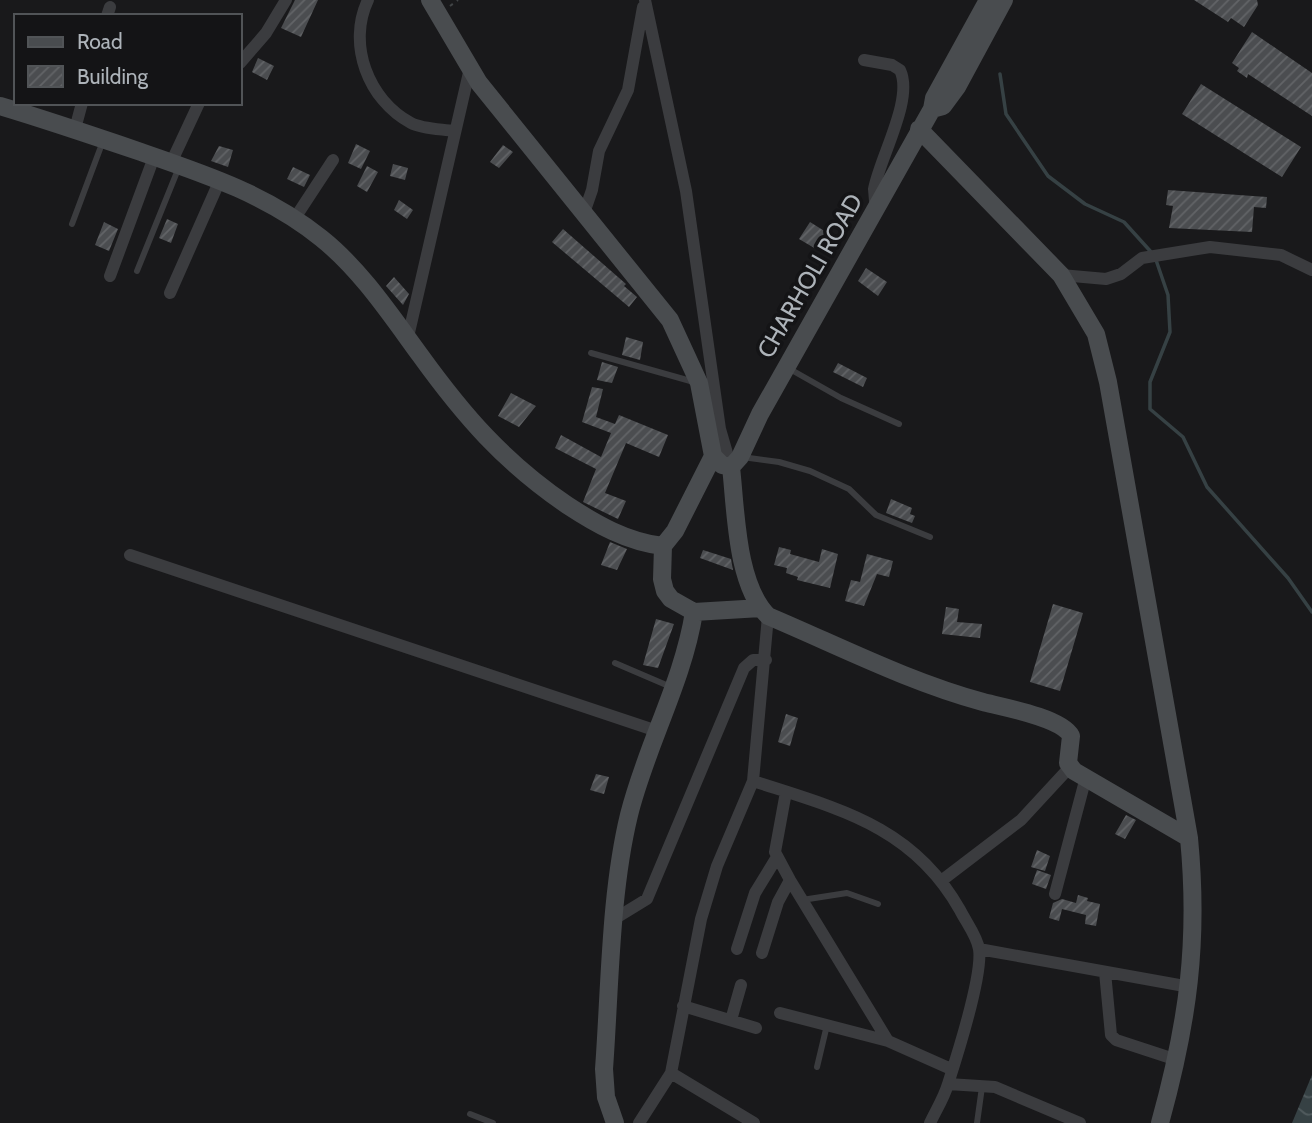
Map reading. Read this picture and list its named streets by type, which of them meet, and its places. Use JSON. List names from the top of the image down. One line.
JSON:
{"streets":{"street":["CHARHOLI ROAD"]},"legend":["Road","Building"]}
